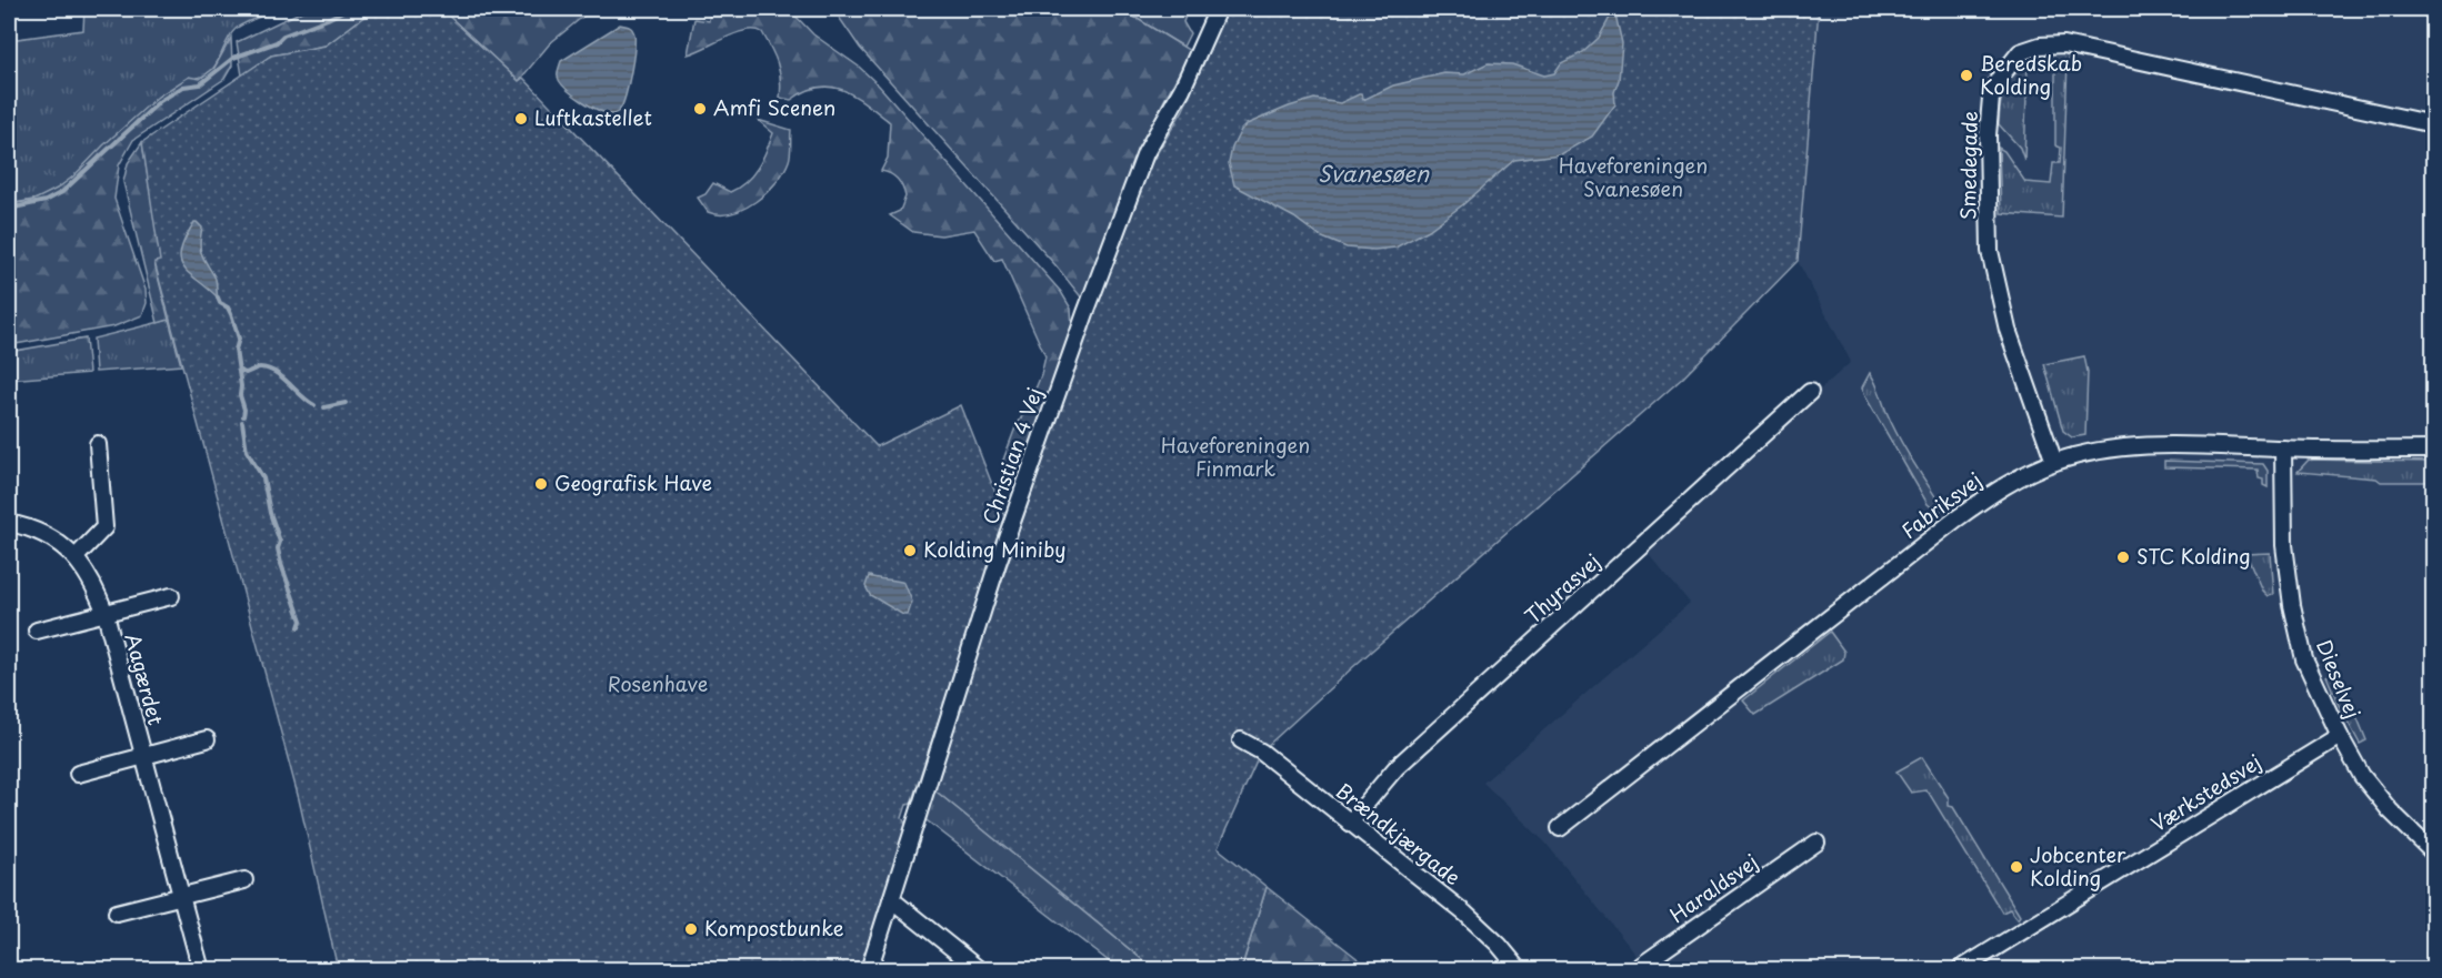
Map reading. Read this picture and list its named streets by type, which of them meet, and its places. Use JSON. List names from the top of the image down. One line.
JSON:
{"streets":{"street":["Smedegade","Christian 4 Vej","Fabriksvej","Thyrasvej","Aagærdet","Dieselvej","Værkstedsvej","Brændkjærgade","Haraldsvej"]},"crossings":[["Smedegade","Fabriksvej"],["Fabriksvej","Dieselvej"],["Thyrasvej","Brændkjærgade"],["Dieselvej","Værkstedsvej"]],"water":["Svanesøen"],"parks":["Haveforeningen Svanesøen","Haveforeningen Finmark","Rosenhave"],"places":["Beredskab Kolding","Amfi Scenen","Luftkastellet","Geografisk Have","Kolding Miniby","STC Kolding","Jobcenter Kolding","Kompostbunke"]}
